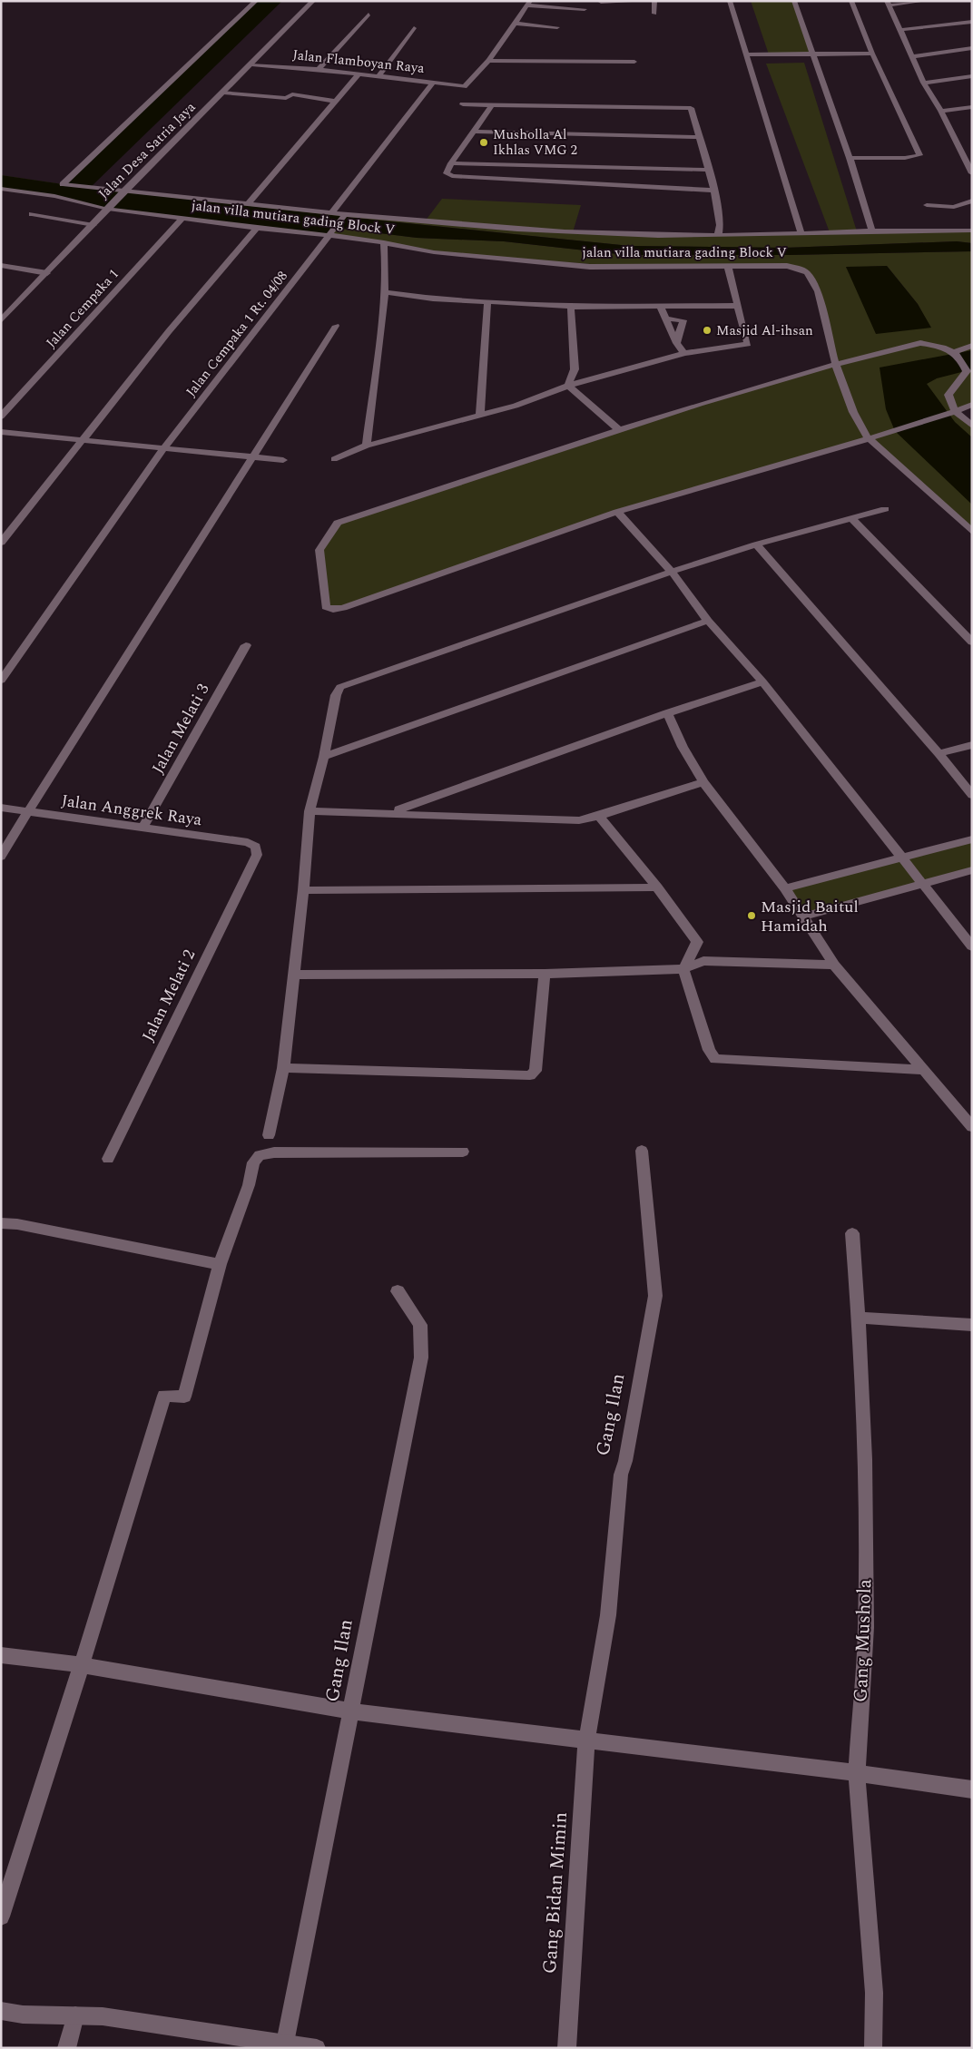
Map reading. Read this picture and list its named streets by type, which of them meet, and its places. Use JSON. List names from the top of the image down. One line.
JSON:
{"streets":{"street":["Jalan Flamboyan Raya","Jalan Desa Satria Jaya","jalan villa mutiara gading Block V","Jalan Cempaka 1","Jalan Cempaka 1 Rt. 04/08","Jalan Melati 3","Jalan Anggrek Raya","Jalan Melati 2","Gang Ilan","Gang Mushola","Gang Bidan Mimin"]},"crossings":[["Jalan Flamboyan Raya","Jalan Desa Satria Jaya"],["Jalan Desa Satria Jaya","jalan villa mutiara gading Block V"],["jalan villa mutiara gading Block V","Jalan Cempaka 1"],["jalan villa mutiara gading Block V","Jalan Cempaka 1 Rt. 04/08"],["Jalan Melati 3","Jalan Anggrek Raya"],["Jalan Anggrek Raya","Jalan Melati 2"],["Gang Ilan","Gang Bidan Mimin"]],"places":["Musholla Al Ikhlas VMG 2","Masjid Al-ihsan","Masjid Baitul Hamidah"]}
